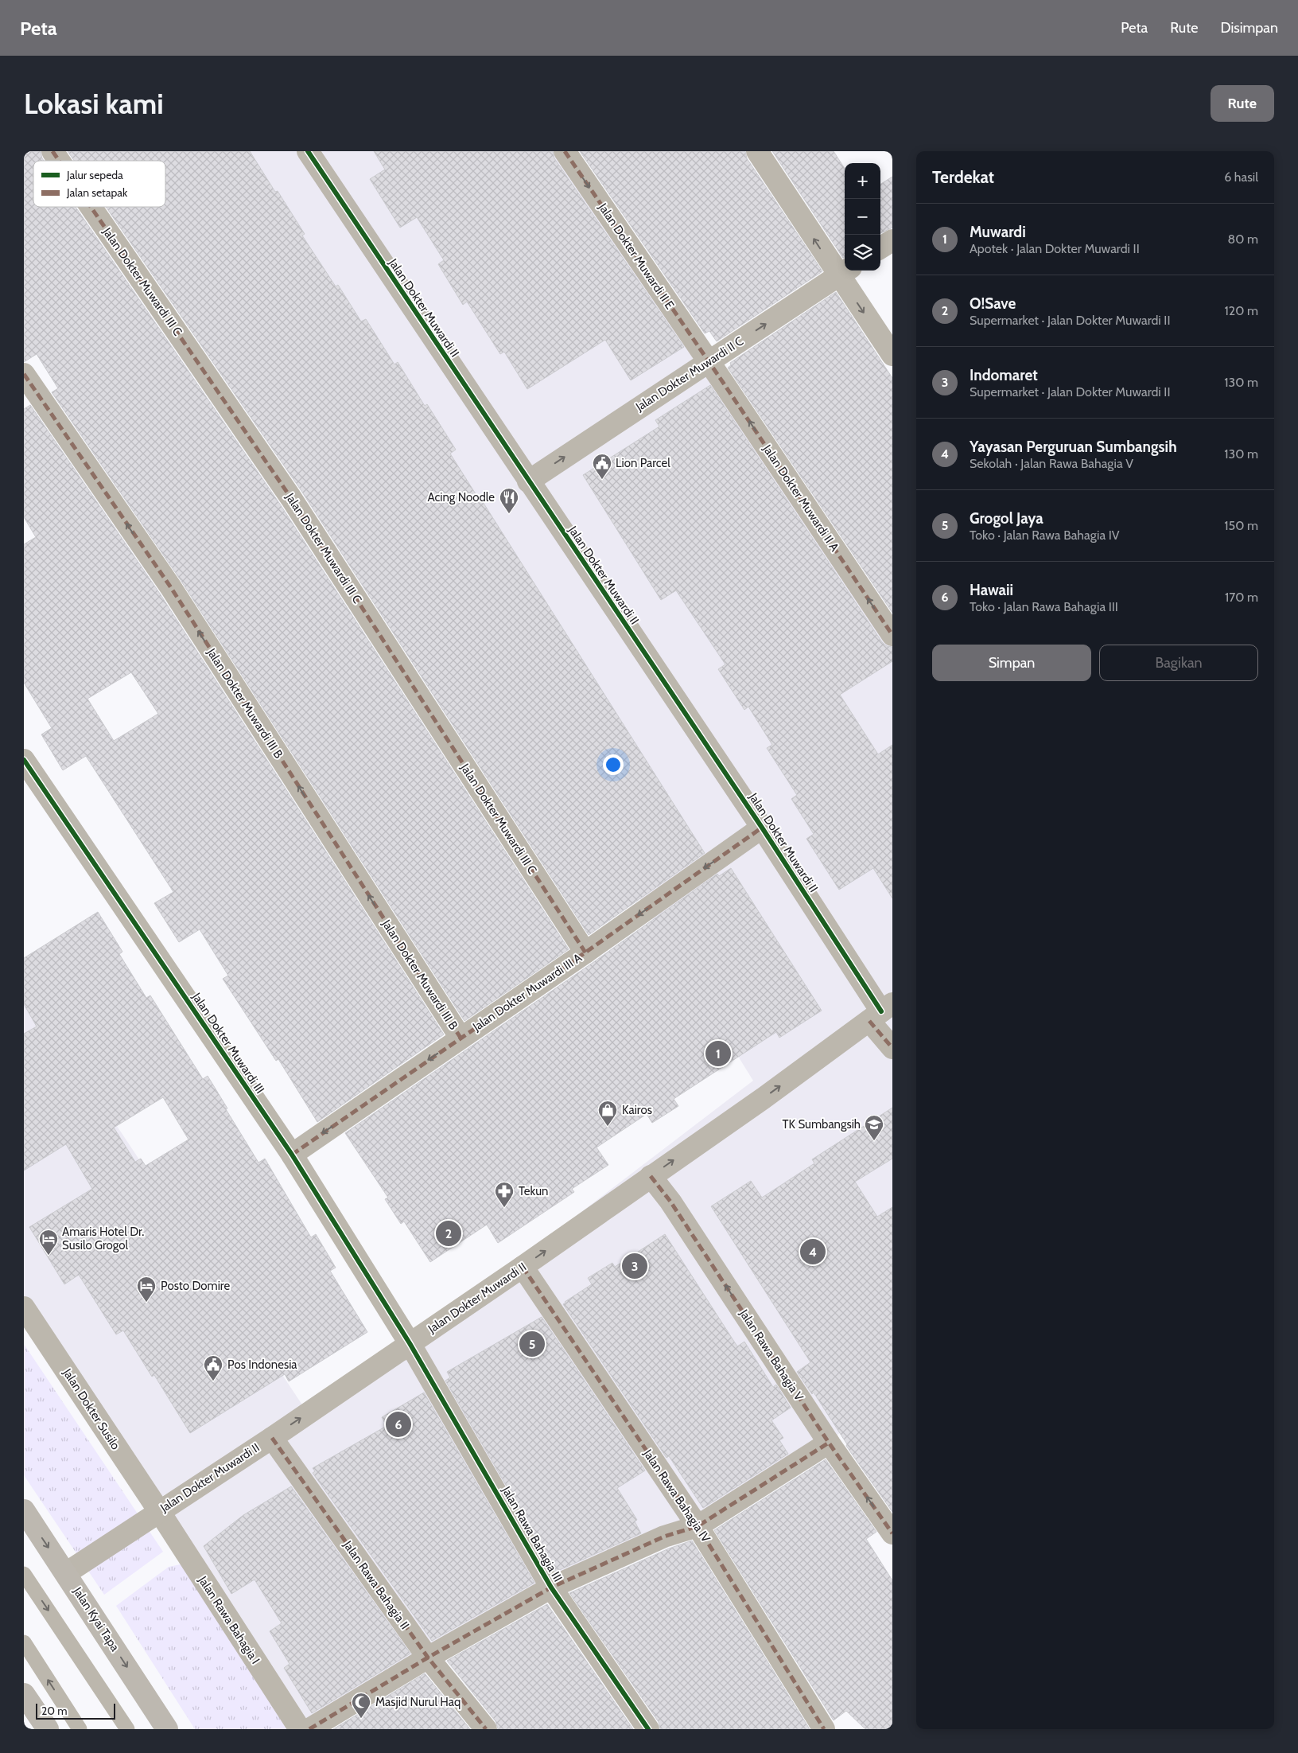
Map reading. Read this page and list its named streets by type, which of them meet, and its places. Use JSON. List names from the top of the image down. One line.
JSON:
{"streets":{"main road":["Jalan Kyai Tapa"],"street":["Jalan Dokter Muwardi II E","Jalan Dokter Muwardi III C","Jalan Dokter Muwardi II","Jalan Dokter Muwardi II C","Jalan Dokter Muwardi II A","Jalan Dokter Muwardi III B","Jalan Dokter Muwardi III A","Jalan Dokter Muwardi III","Jalan Rawa Bahagia V","Jalan Dokter Susilo","Jalan Rawa Bahagia IV","Jalan Rawa Bahagia III","Jalan Rawa Bahagia II","Jalan Rawa Bahagia I"]},"crossings":[["Jalan Dokter Muwardi II E","Jalan Dokter Muwardi II C"],["Jalan Dokter Muwardi II E","Jalan Dokter Muwardi II A"],["Jalan Dokter Muwardi III C","Jalan Dokter Muwardi III A"],["Jalan Dokter Muwardi II","Jalan Dokter Muwardi II C"],["Jalan Dokter Muwardi II","Jalan Dokter Muwardi III A"],["Jalan Dokter Muwardi II","Jalan Dokter Muwardi III"],["Jalan Dokter Muwardi II","Jalan Rawa Bahagia V"],["Jalan Dokter Muwardi II","Jalan Dokter Susilo"],["Jalan Dokter Muwardi II","Jalan Rawa Bahagia IV"],["Jalan Dokter Muwardi II","Jalan Rawa Bahagia III"],["Jalan Dokter Muwardi II","Jalan Rawa Bahagia II"],["Jalan Dokter Muwardi II","Jalan Kyai Tapa"],["Jalan Dokter Muwardi II","Jalan Rawa Bahagia I"],["Jalan Dokter Muwardi II C","Jalan Dokter Muwardi II A"],["Jalan Dokter Muwardi III B","Jalan Dokter Muwardi III A"],["Jalan Dokter Muwardi III A","Jalan Dokter Muwardi III"],["Jalan Dokter Muwardi III","Jalan Rawa Bahagia III"],["Jalan Dokter Susilo","Jalan Rawa Bahagia I"]],"one_way":["Jalan Dokter Muwardi II C","Jalan Dokter Muwardi III B","Jalan Dokter Muwardi III A","Jalan Rawa Bahagia V","Jalan Kyai Tapa"],"places":{"public building":["Lion Parcel","Pos Indonesia"],"restaurant":["Acing Noodle"],"shop":["Kairos"],"school or university":["TK Sumbangsih"],"pharmacy":["Tekun"],"hotel":["Amaris Hotel Dr. Susilo Grogol","Posto Domire"],"mosque":["Masjid Nurul Haq"]},"legend":["Jalur sepeda","Jalan setapak"],"scale_bar":"20 m","page":{"header":"Peta","nav":["Peta","Rute","Disimpan"],"buttons":["Rute",["Simpan","Bagikan"]],"title":"Lokasi kami","heading":["Terdekat","6 hasil"],"map_buttons":["+","−"],"list":[{"mark":"1","name":"Muwardi","note":"Apotek · Jalan Dokter Muwardi II","value":"80 m"},{"mark":"2","name":"O!Save","note":"Supermarket · Jalan Dokter Muwardi II","value":"120 m"},{"mark":"3","name":"Indomaret","note":"Supermarket · Jalan Dokter Muwardi II","value":"130 m"},{"mark":"4","name":"Yayasan Perguruan Sumbangsih","note":"Sekolah · Jalan Rawa Bahagia V","value":"130 m"},{"mark":"5","name":"Grogol Jaya","note":"Toko · Jalan Rawa Bahagia IV","value":"150 m"},{"mark":"6","name":"Hawaii","note":"Toko · Jalan Rawa Bahagia III","value":"170 m"}],"pins":["1","2","4","3","5","6"],"scale":"20 m"}}
